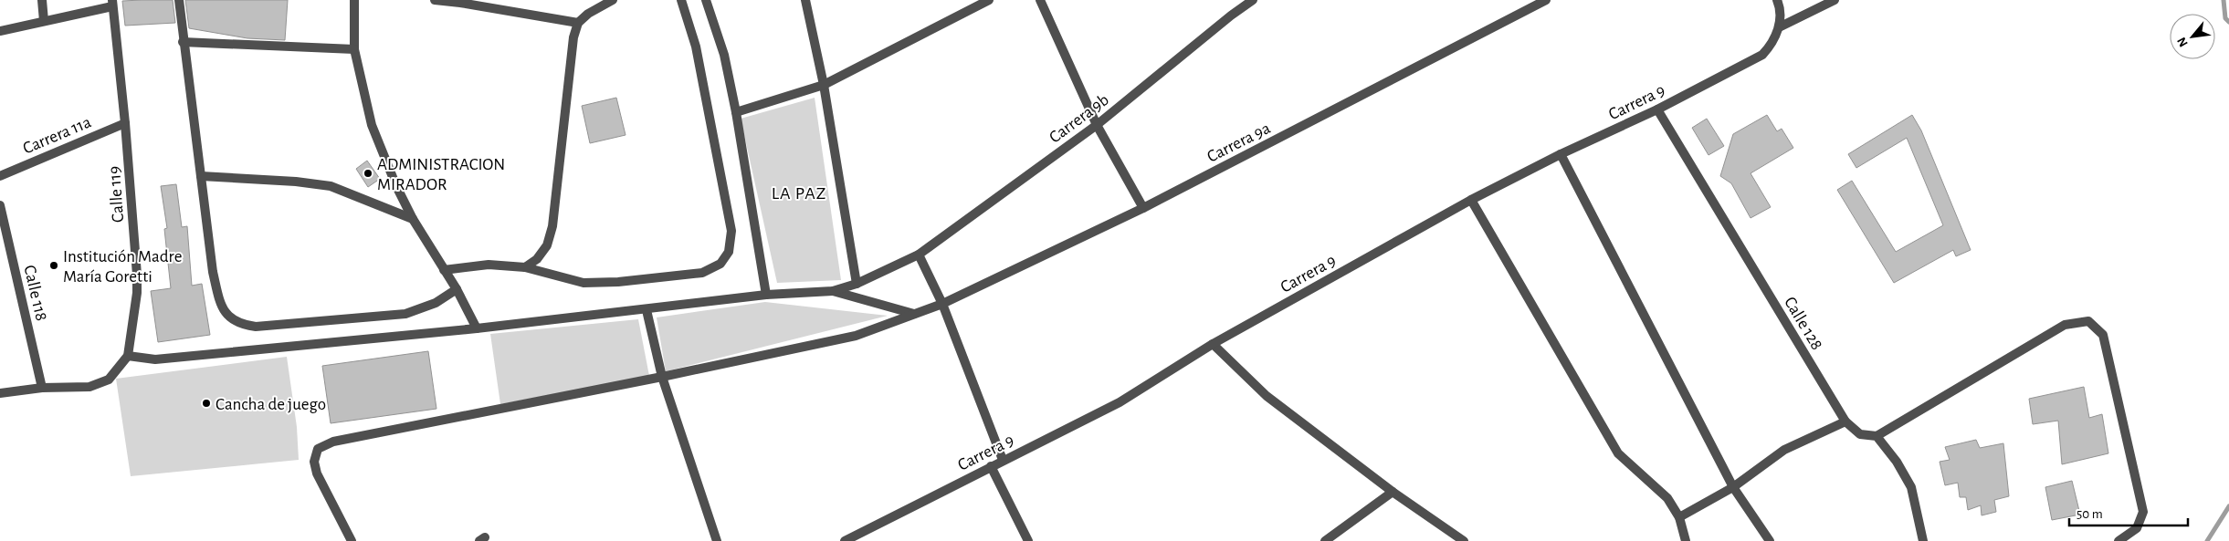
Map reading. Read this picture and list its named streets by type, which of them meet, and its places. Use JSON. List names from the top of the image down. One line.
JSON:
{"streets":{"street":["Carrera 9","Carrera 9b","Carrera 11a","Carrera 9a","Calle 119","Calle 118","Calle 128"]},"crossings":[["Carrera 9","Calle 128"],["Carrera 11a","Calle 119"]],"districts":["LA PAZ"],"places":["ADMINISTRACION MIRADOR","Institución Madre María Goretti","Cancha de juego"],"scale_bar":"50 m","north":"bottom left"}
